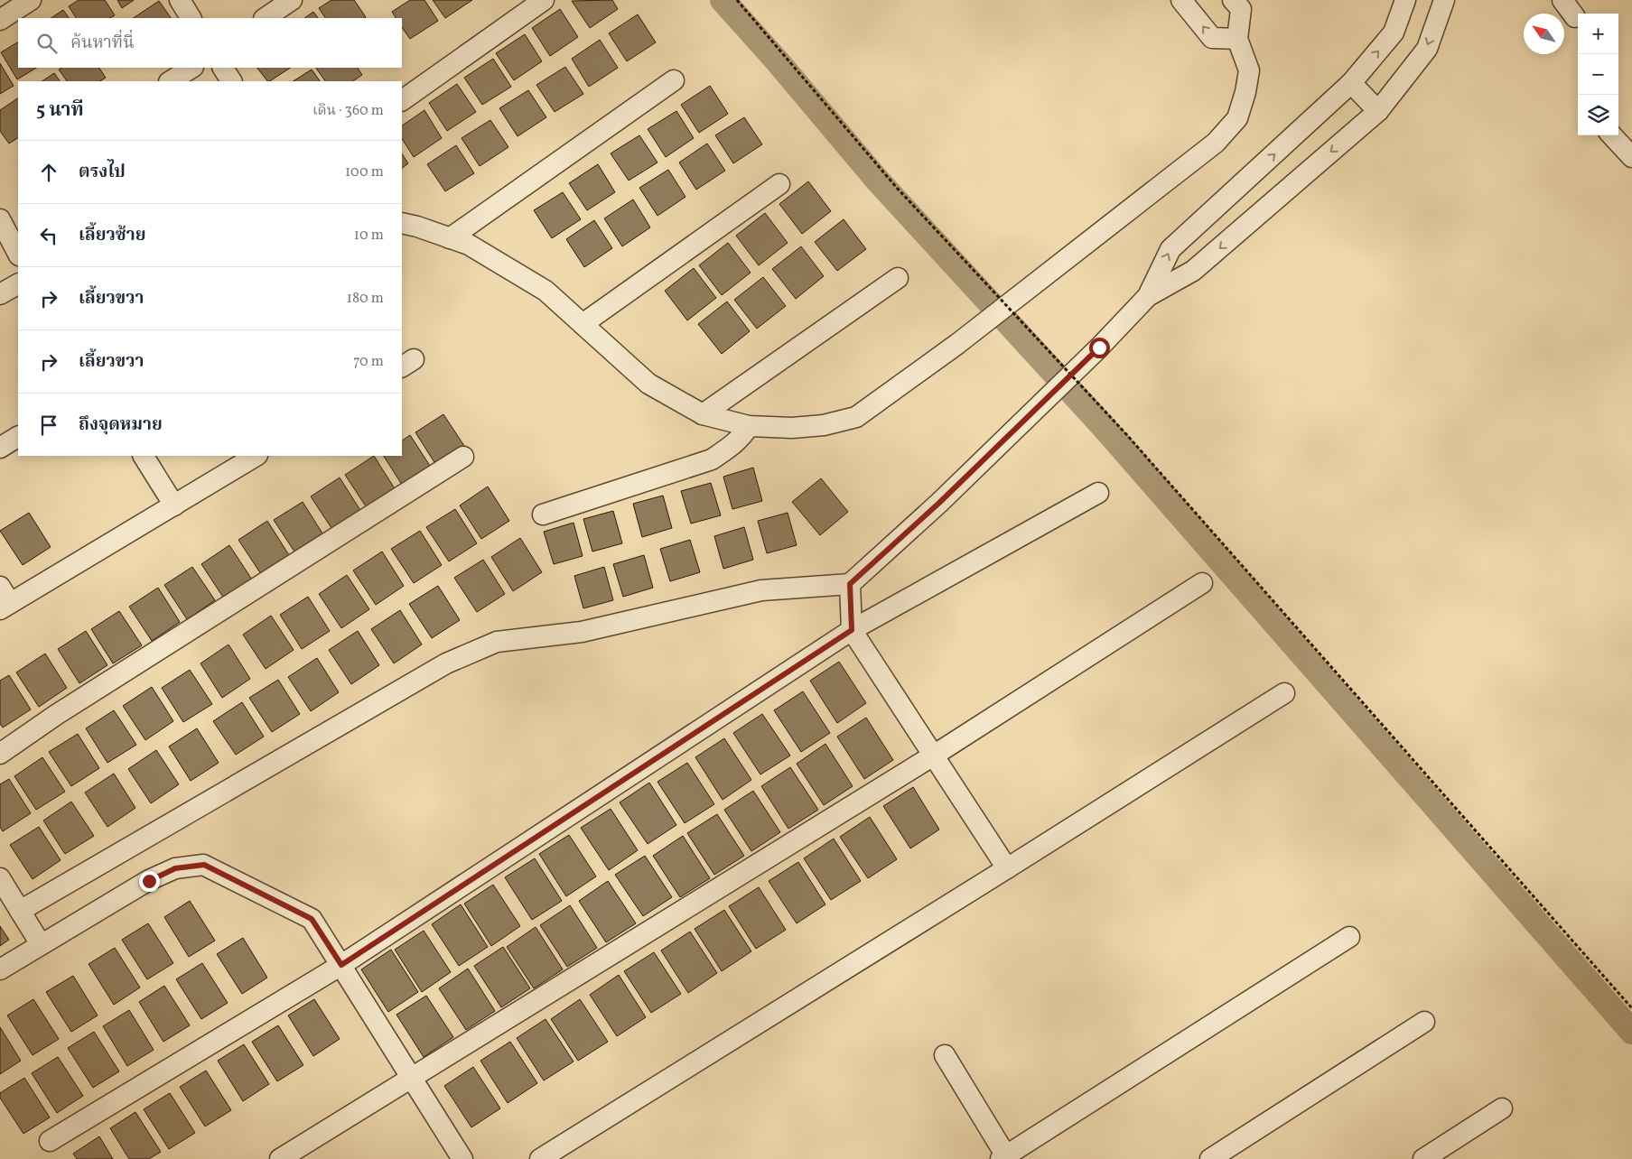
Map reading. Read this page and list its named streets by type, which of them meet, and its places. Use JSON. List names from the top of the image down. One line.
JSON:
{"north":"top left","page":{"map_buttons":["+","−"],"search":"ค้นหาที่นี่","heading":["5 นาที","เดิน · 360 m"],"list":[["ตรงไป","100 m"],["เลี้ยวซ้าย","10 m"],["เลี้ยวขวา","180 m"],["เลี้ยวขวา","70 m"],"ถึงจุดหมาย"]}}
